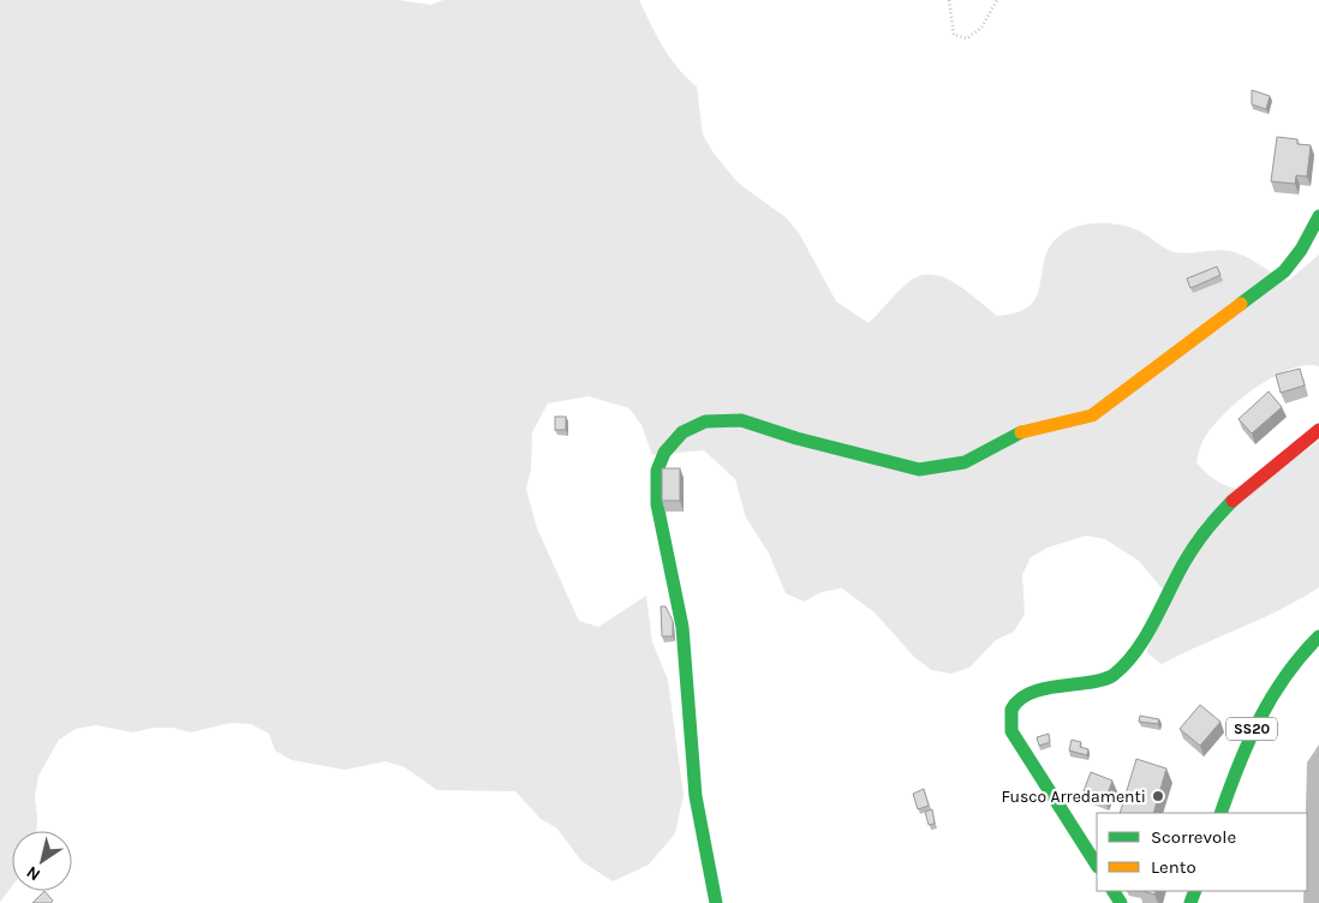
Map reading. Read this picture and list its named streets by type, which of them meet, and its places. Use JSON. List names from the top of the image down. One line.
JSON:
{"streets":{"main road":["SS20"]},"places":["Fusco Arredamenti"],"legend":["Scorrevole","Lento"],"north":"bottom left"}
